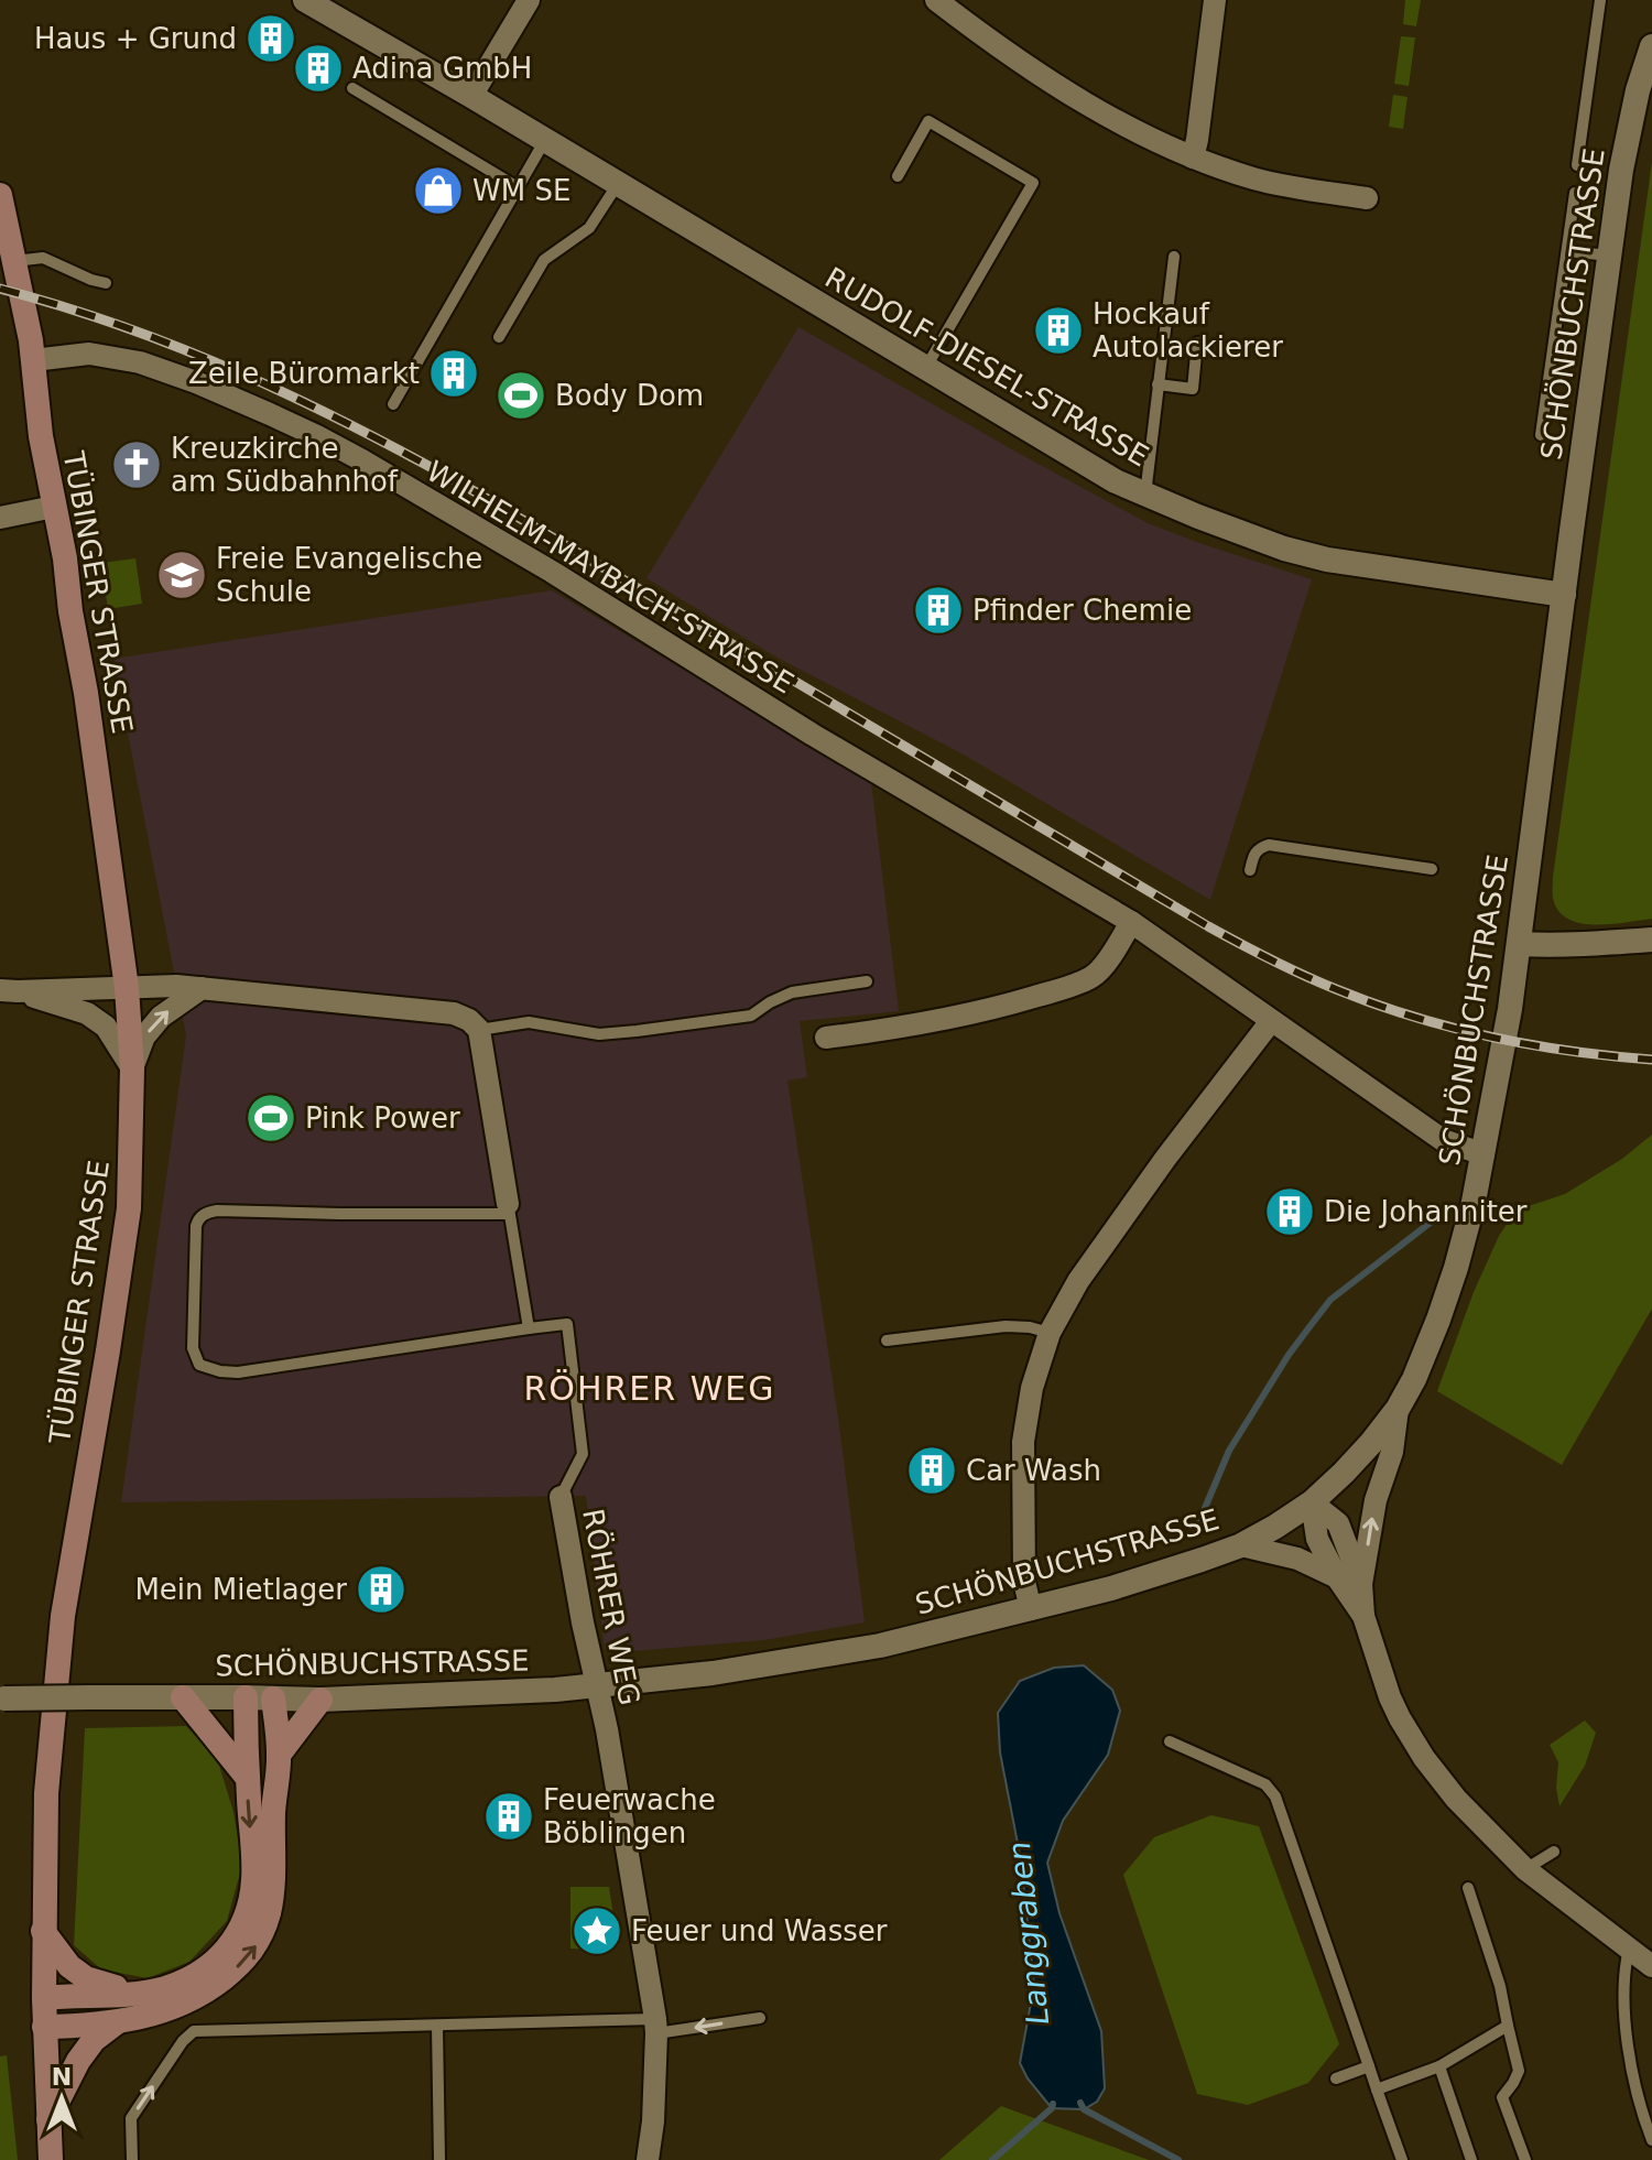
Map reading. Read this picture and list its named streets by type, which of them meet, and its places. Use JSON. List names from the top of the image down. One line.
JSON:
{"streets":{"main road":["TÜBINGER STRASSE"],"street":["SCHÖNBUCHSTRASSE","RUDOLF-DIESEL-STRASSE","WILHELM-MAYBACH-STRASSE","RÖHRER WEG"]},"crossings":[["SCHÖNBUCHSTRASSE","RUDOLF-DIESEL-STRASSE"],["SCHÖNBUCHSTRASSE","WILHELM-MAYBACH-STRASSE"],["SCHÖNBUCHSTRASSE","RÖHRER WEG"],["WILHELM-MAYBACH-STRASSE","TÜBINGER STRASSE"]],"districts":["RÖHRER WEG"],"water":["Langgraben"],"places":{"building":["Haus + Grund","Adina GmbH","Hockauf Autolackierer","Zeile Büromarkt","Pfinder Chemie","Die Johanniter","Car Wash","Mein Mietlager","Feuerwache Böblingen"],"shop":["WM SE"],"sports":["Body Dom","Pink Power"],"church":["Kreuzkirche am Südbahnhof"],"school or university":["Freie Evangelische Schule"],"place":["Feuer und Wasser"]},"north":"top"}
